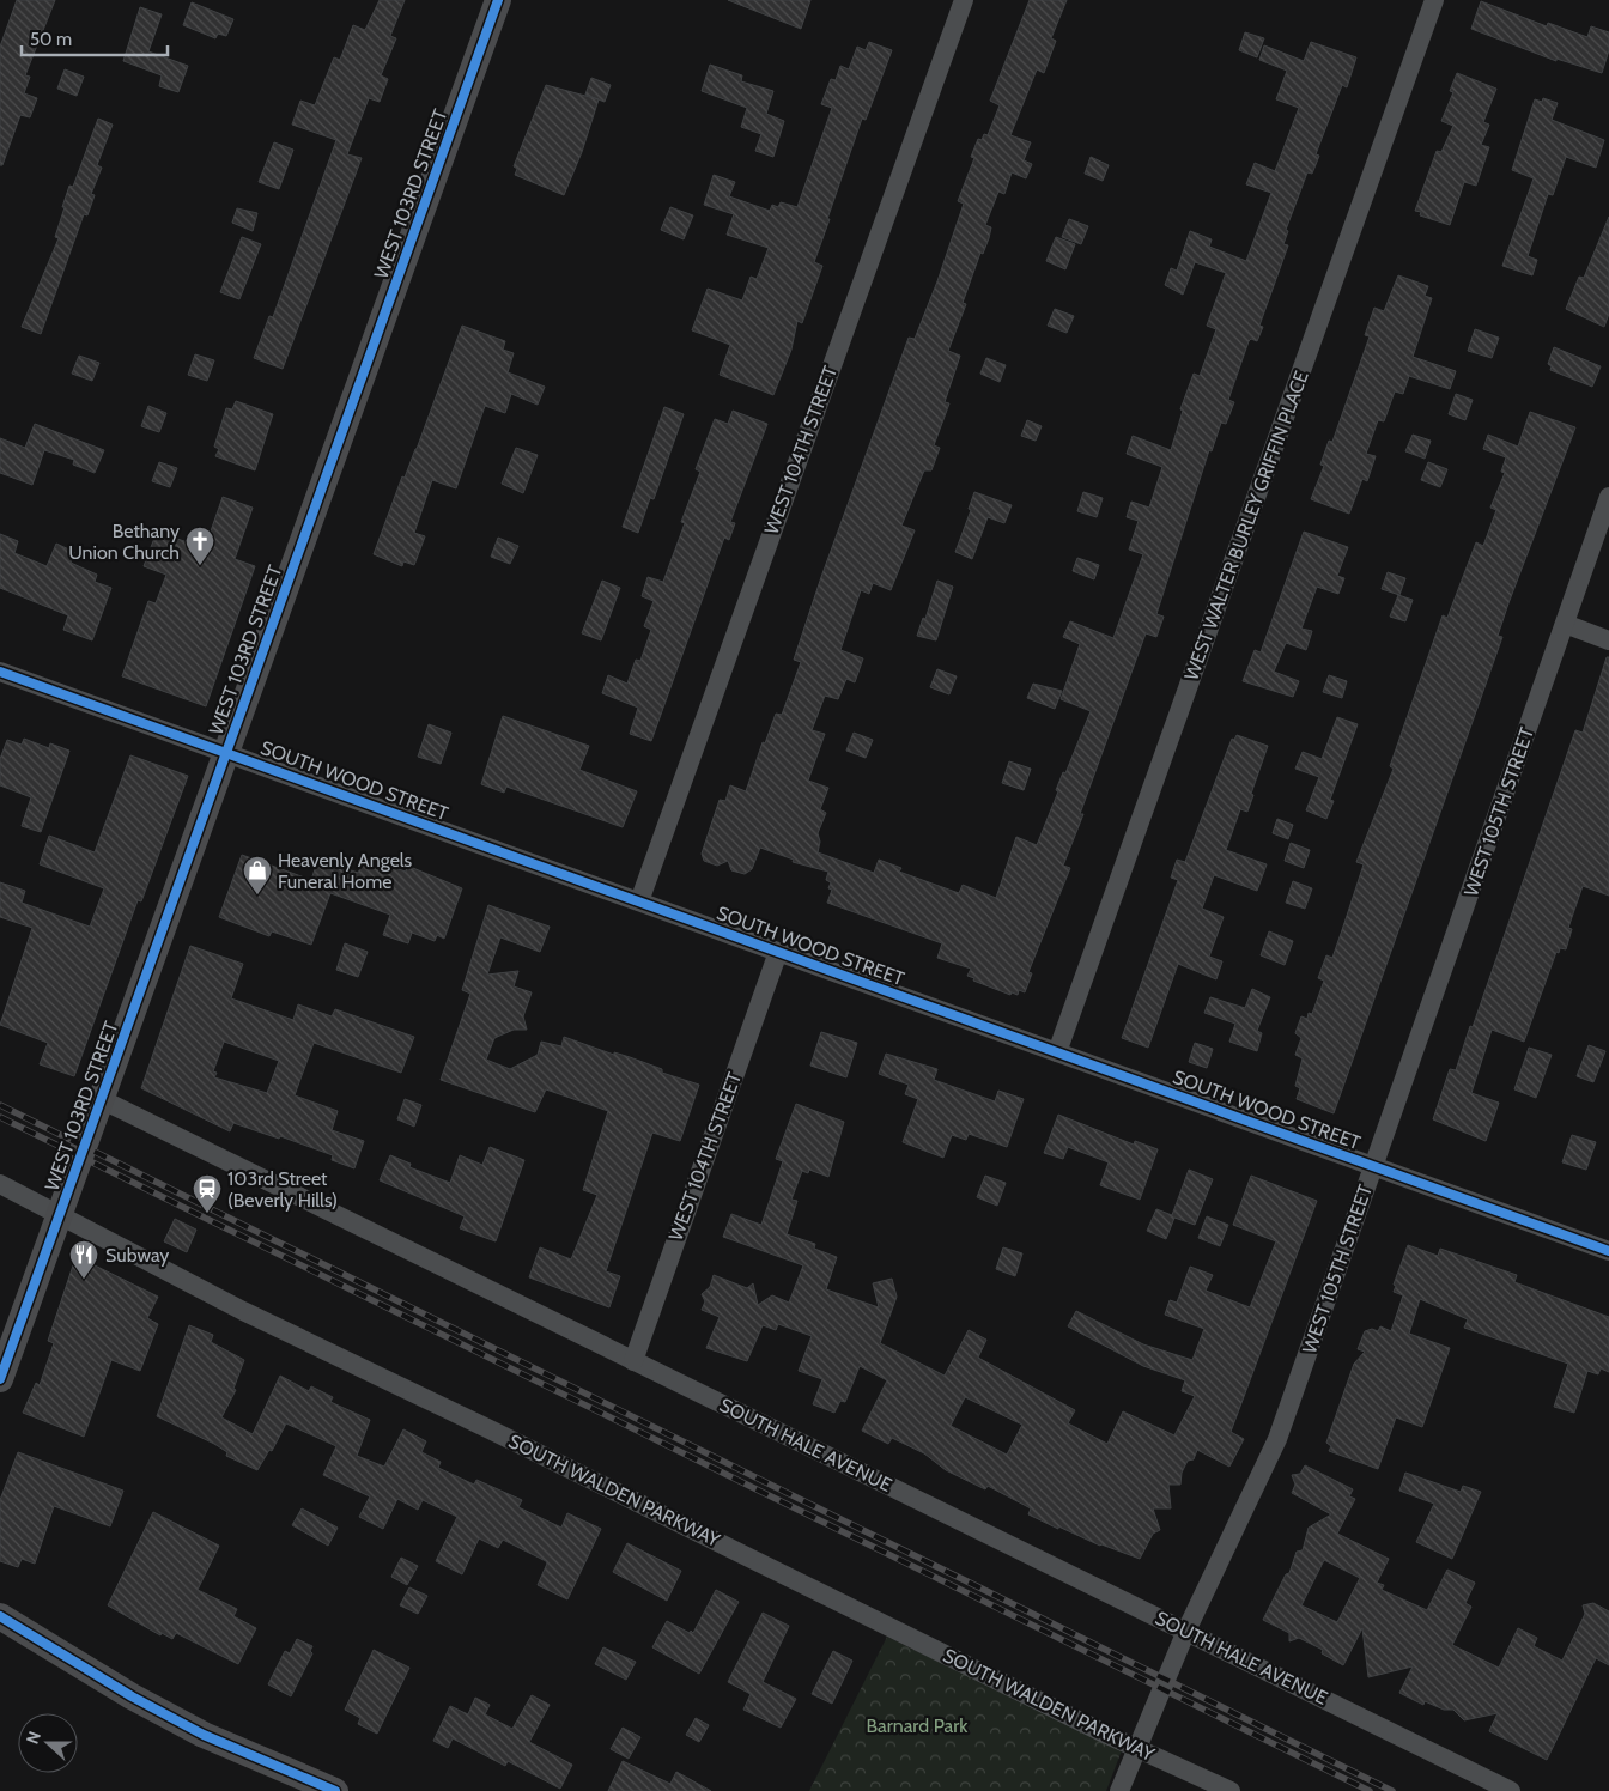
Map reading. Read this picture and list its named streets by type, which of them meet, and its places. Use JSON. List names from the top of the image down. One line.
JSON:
{"streets":{"main road":["WEST 103RD STREET"],"street":["WEST 104TH STREET","WEST WALTER BURLEY GRIFFIN PLACE","SOUTH WOOD STREET","WEST 105TH STREET","SOUTH HALE AVENUE","SOUTH WALDEN PARKWAY"]},"crossings":[["WEST 103RD STREET","SOUTH WOOD STREET"],["WEST 103RD STREET","SOUTH HALE AVENUE"],["WEST 103RD STREET","SOUTH WALDEN PARKWAY"],["WEST 104TH STREET","SOUTH WOOD STREET"],["WEST 104TH STREET","SOUTH HALE AVENUE"],["WEST WALTER BURLEY GRIFFIN PLACE","SOUTH WOOD STREET"],["SOUTH WOOD STREET","WEST 105TH STREET"],["WEST 105TH STREET","SOUTH HALE AVENUE"],["WEST 105TH STREET","SOUTH WALDEN PARKWAY"]],"parks":["Barnard Park"],"places":{"church":["Bethany Union Church"],"shop":["Heavenly Angels Funeral Home"],"station":["103rd Street (Beverly Hills)"],"restaurant":["Subway"]},"scale_bar":"50 m","north":"left"}
